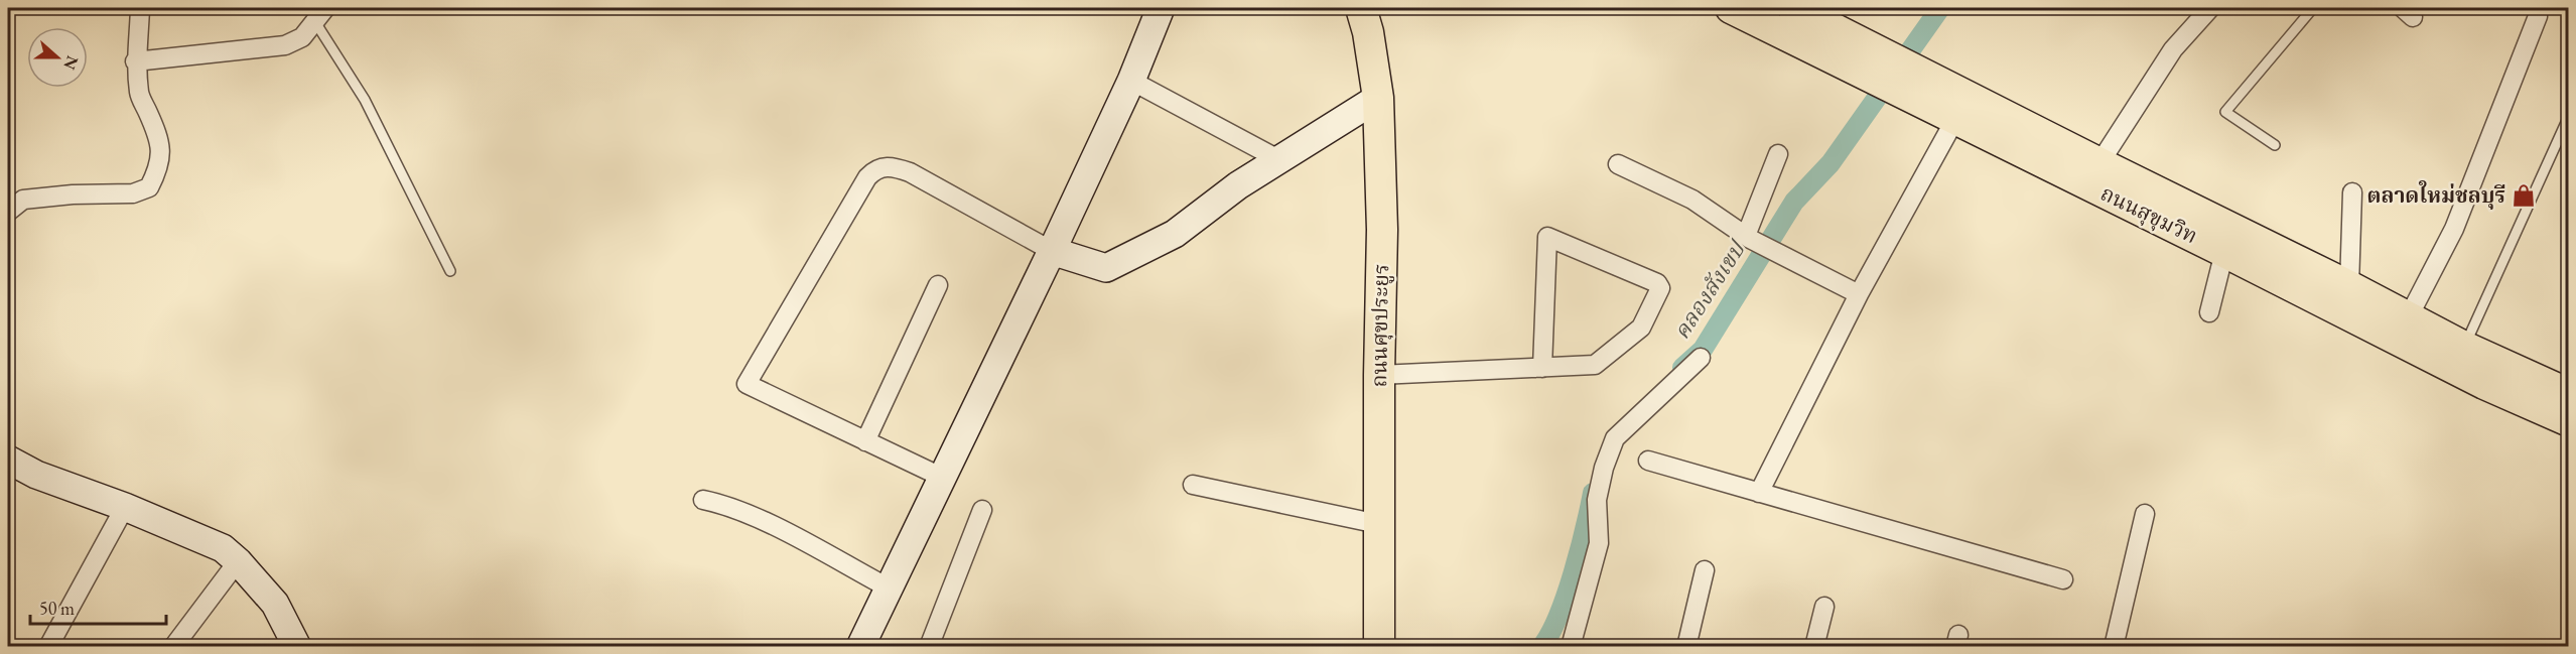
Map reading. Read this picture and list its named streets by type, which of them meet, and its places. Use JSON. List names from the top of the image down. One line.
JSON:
{"streets":{"main road":["ถนนสุขุมวิท","ถนนศุขประยูร"]},"water":["คลองสังเขป"],"places":{"shop":["ตลาดใหม่ชลบุรี"]},"scale_bar":"50 m","north":"right"}
